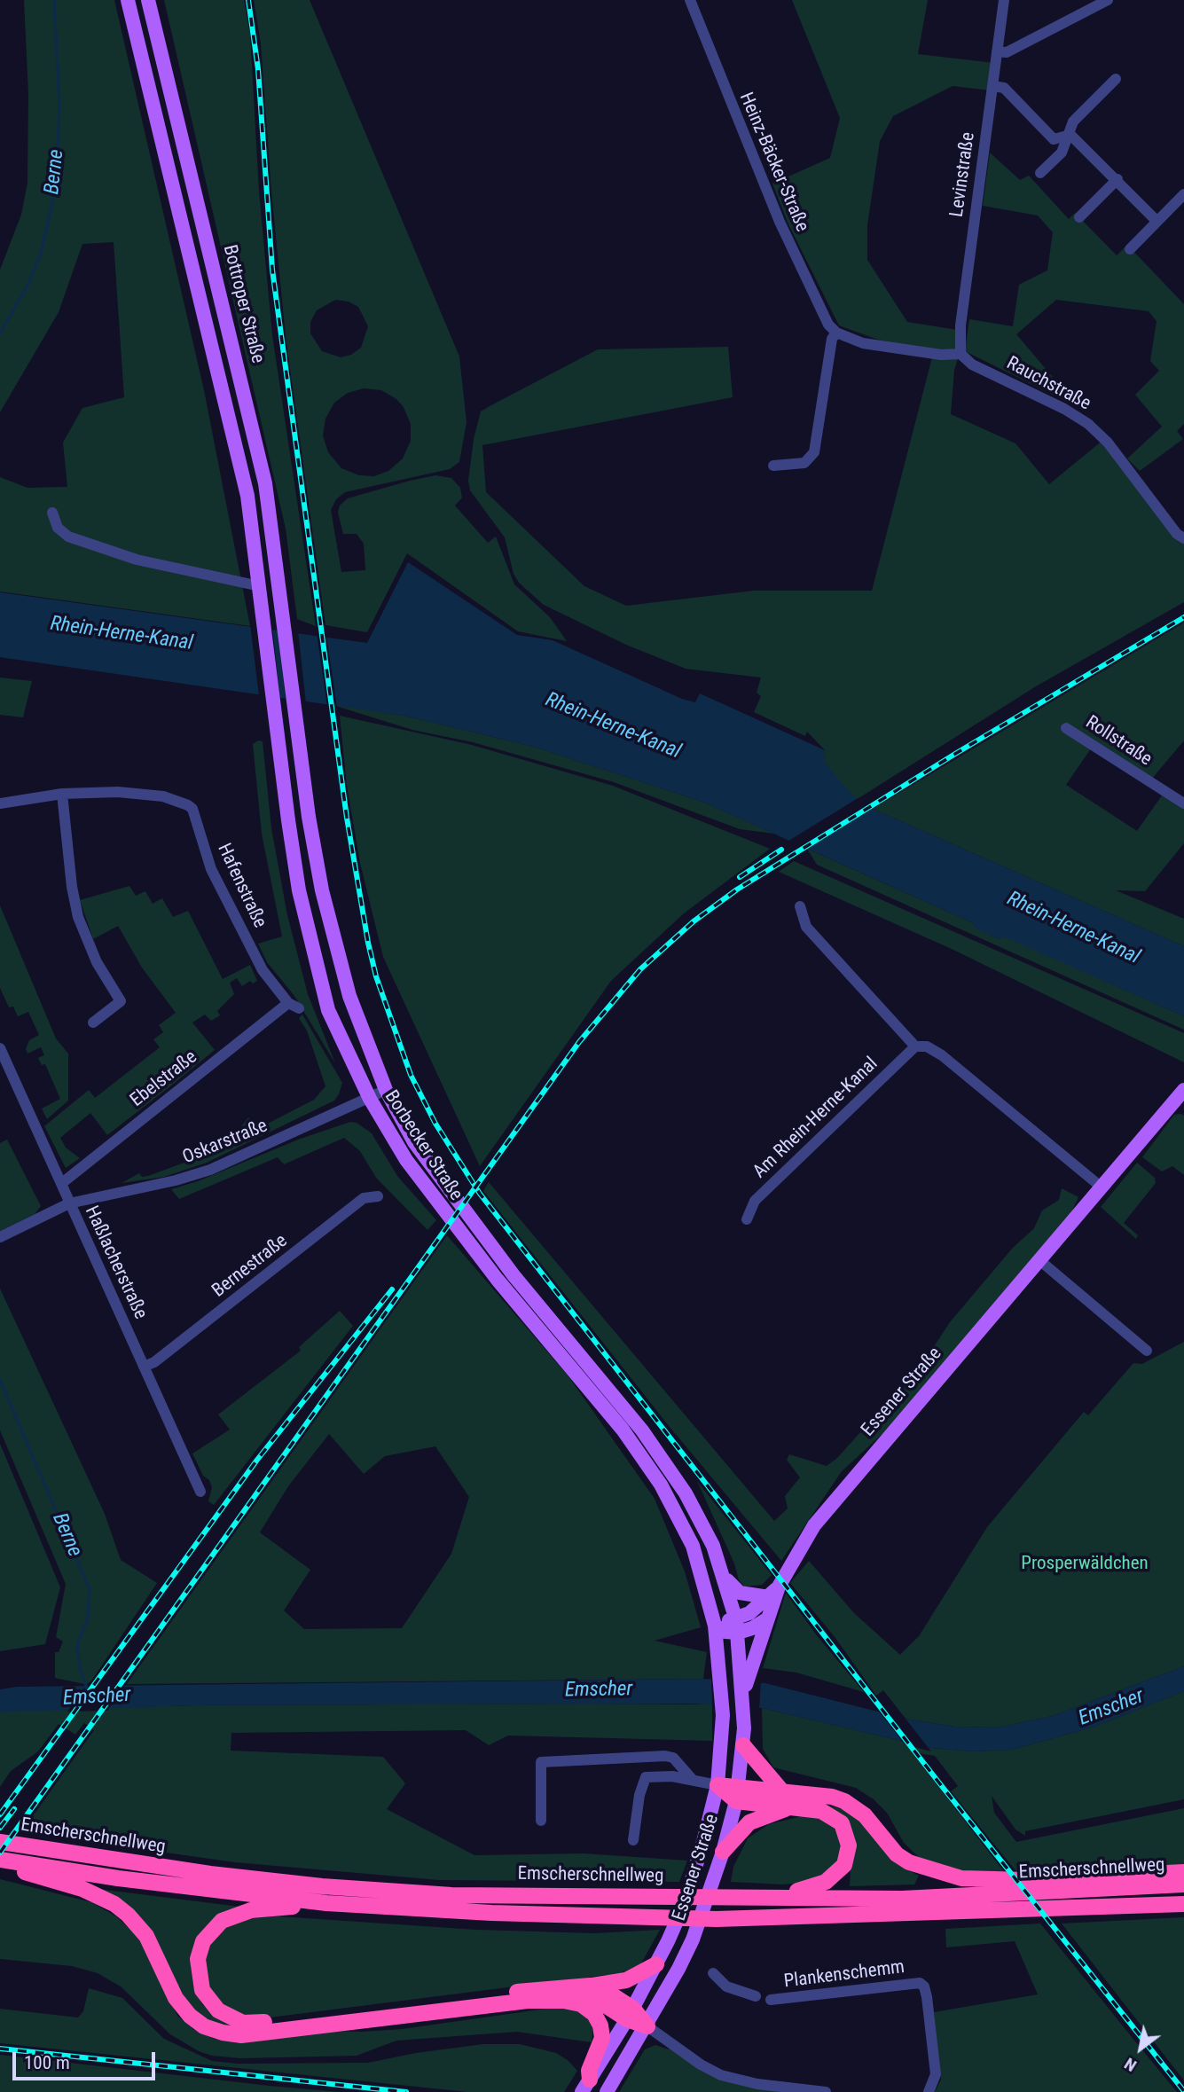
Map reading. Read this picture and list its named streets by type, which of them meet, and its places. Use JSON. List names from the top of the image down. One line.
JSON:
{"streets":{"highway":["Emscherschnellweg"],"main road":["Bottroper Straße","Borbecker Straße","Essener Straße"],"street":["Heinz-Bäcker-Straße","Levinstraße","Rauchstraße","Rollstraße","Hafenstraße","Ebelstraße","Am Rhein-Herne-Kanal","Oskarstraße","Haßlacherstraße","Bernestraße","Plankenschemm"]},"crossings":[["Levinstraße","Rauchstraße"],["Bottroper Straße","Borbecker Straße"],["Hafenstraße","Ebelstraße"],["Ebelstraße","Haßlacherstraße"],["Oskarstraße","Borbecker Straße"],["Oskarstraße","Haßlacherstraße"],["Borbecker Straße","Essener Straße"],["Haßlacherstraße","Bernestraße"]],"water":["Berne","Rhein-Herne-Kanal","Emscher"],"parks":["Prosperwäldchen"],"scale_bar":"100 m","north":"bottom left"}
